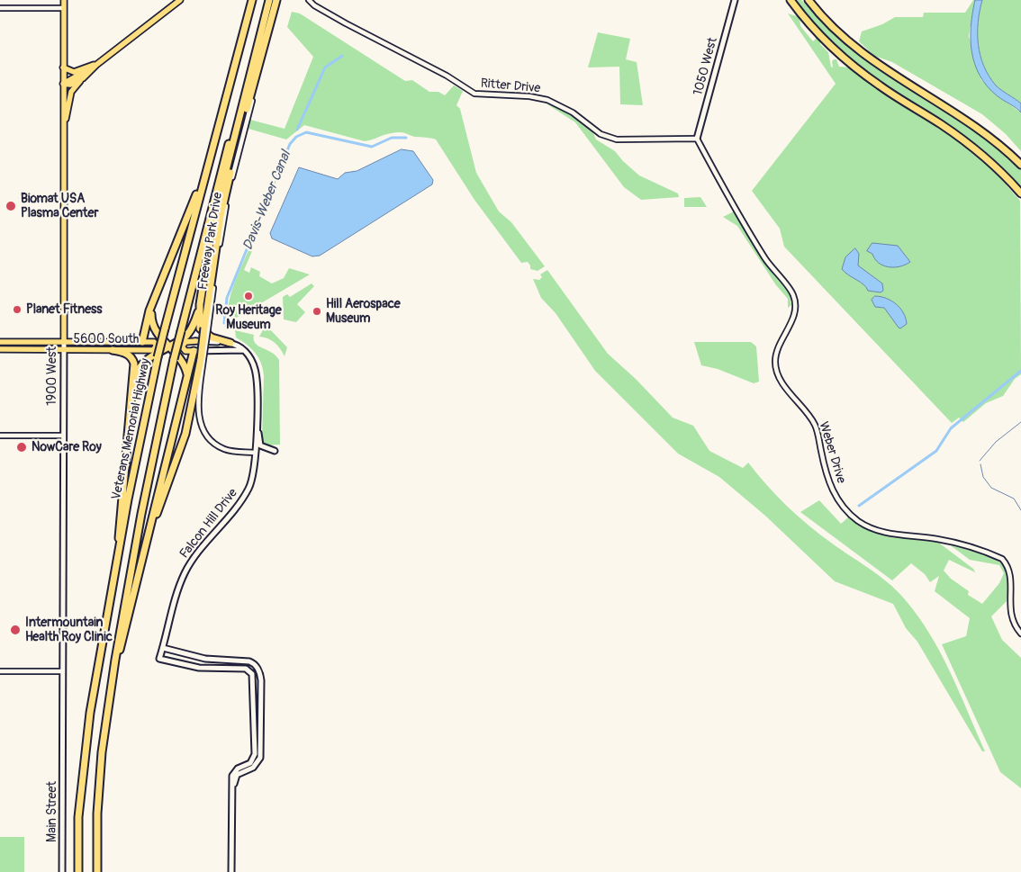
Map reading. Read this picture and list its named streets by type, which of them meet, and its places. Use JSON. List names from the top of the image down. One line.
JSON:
{"streets":{"highway":["Veterans Memorial Highway"],"main road":["1050 West","5600 South","1900 West","Falcon Hill Drive","Main Street"],"street":["Ritter Drive","Weber Drive"]},"crossings":[["1050 West","Ritter Drive"],["1050 West","Weber Drive"],["Ritter Drive","Weber Drive"],["5600 South","1900 West"],["5600 South","Falcon Hill Drive"],["1900 West","Main Street"]],"water":["Davis-Weber Canal"],"places":["Biomat USA Plasma Center","Roy Heritage Museum","Planet Fitness","Hill Aerospace Museum","NowCare Roy","Intermountain Health Roy Clinic"]}
